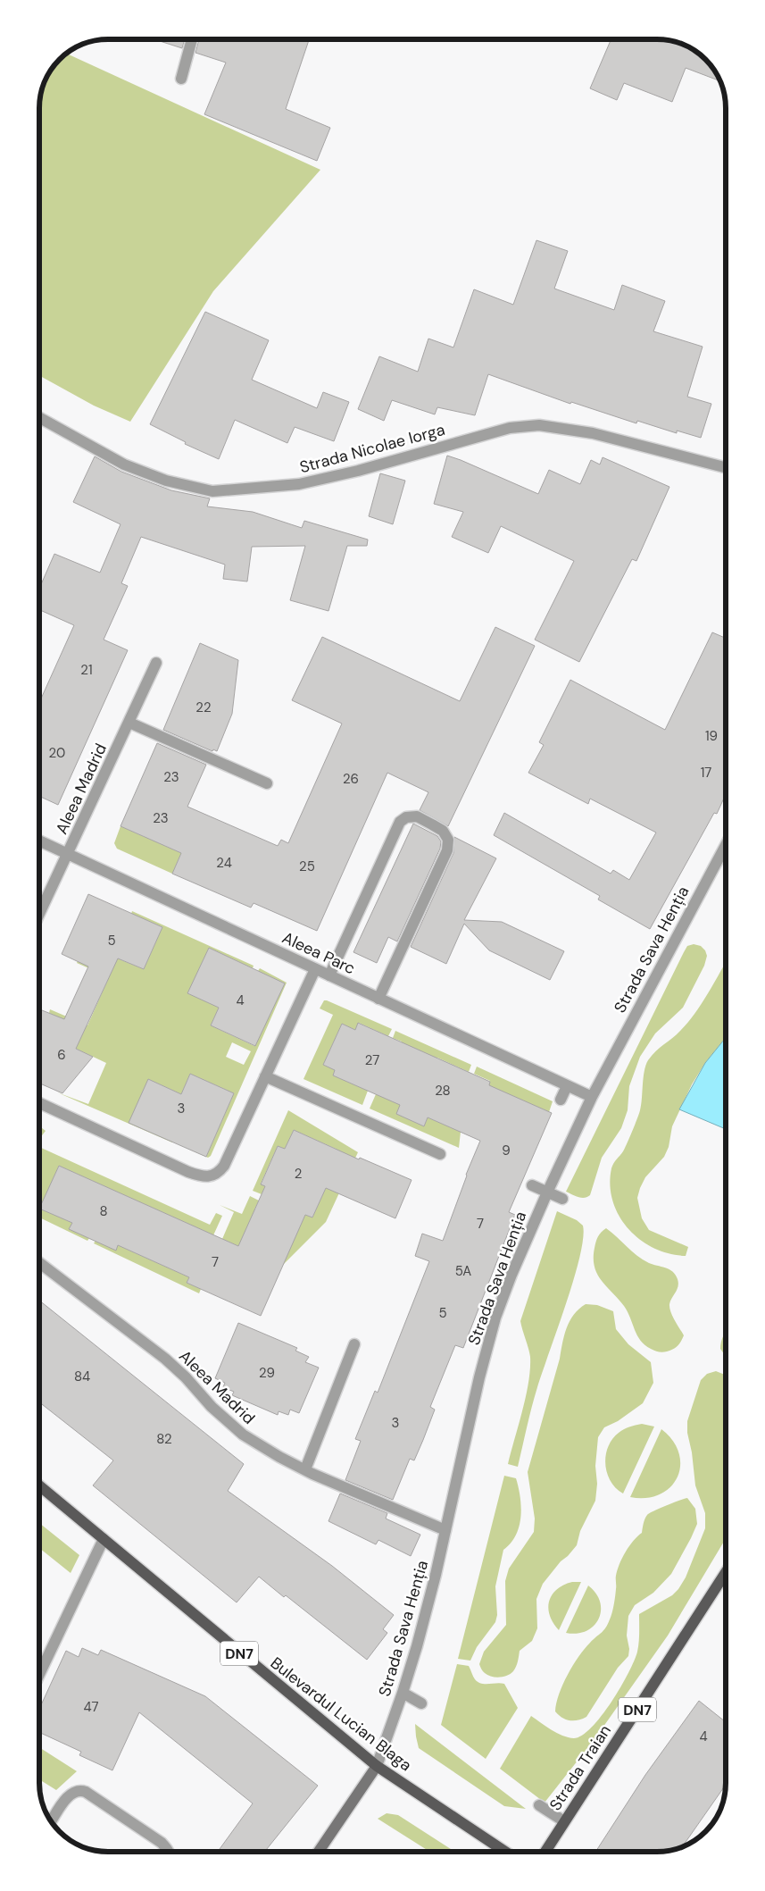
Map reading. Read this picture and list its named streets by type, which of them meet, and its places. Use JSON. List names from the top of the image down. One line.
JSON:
{"streets":{"main road":["DN7","Bulevardul Lucian Blaga","Strada Traian"],"street":["Strada Nicolae Iorga","Aleea Madrid","Strada Sava Henția","Aleea Parc"]},"crossings":[["Aleea Madrid","Strada Sava Henția"],["Aleea Madrid","Aleea Parc"],["Strada Sava Henția","Aleea Parc"],["Strada Sava Henția","Bulevardul Lucian Blaga"]],"house_numbers":["21","22","19","20","17","23","26","23","24","25","5","4","6","27","28","3","9","2","8","7","7","5A","5","29","84","3","82","47","4"]}
